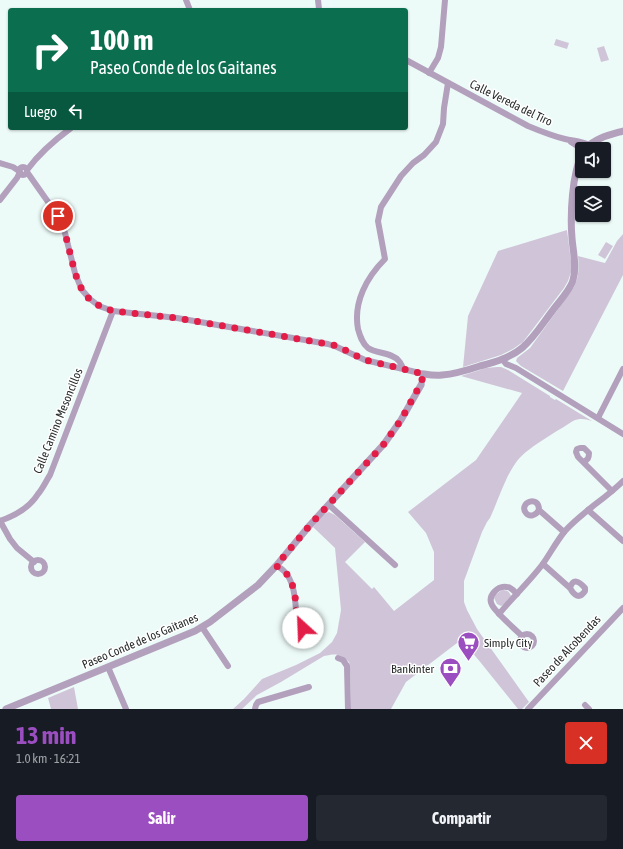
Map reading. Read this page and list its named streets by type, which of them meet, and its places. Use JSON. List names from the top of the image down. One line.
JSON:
{"streets":{"street":["Calle Vereda del Tiro","Calle Camino Mesoncillos","Paseo Conde de los Gaitanes","Paseo de Alcobendas"]},"places":{"supermarket":["Simply City"],"bank":["Bankinter"]},"page":{"turn":["100 m","Paseo Conde de los Gaitanes"],"then":"Luego","heading":["13 min","1.0 km · 16:21"],"buttons":["Salir","Compartir"]}}
